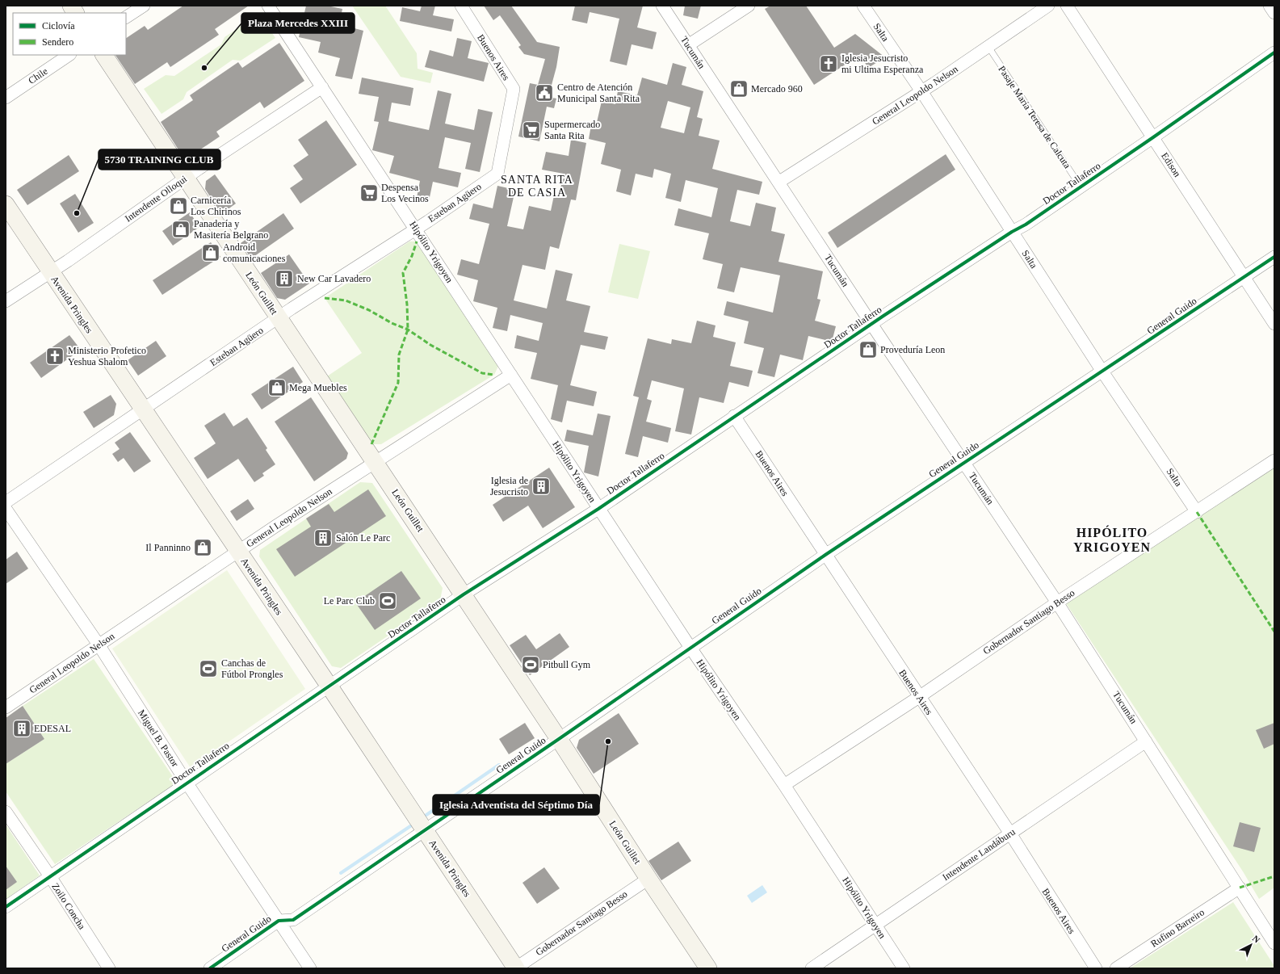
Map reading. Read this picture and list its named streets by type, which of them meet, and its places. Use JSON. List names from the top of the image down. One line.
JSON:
{"streets":{"street":["Salta","Tucumán","Buenos Aires","Chile","General Leopoldo Nelson","Edison","Doctor Tallaferro","Intendente Olloqui","Esteban Agüero","Hipólito Yrigoyen","León Guillet","Avenida Pringles","General Guido","Gobernador Santiago Besso","Miguel B. Pastor","Intendente Landáburu","Zoilo Concha","Rufino Barreiro"],"lane":["Pasaje María Teresa de Calcuta"]},"crossings":[["Salta","General Leopoldo Nelson"],["Salta","Doctor Tallaferro"],["Salta","General Guido"],["Salta","Gobernador Santiago Besso"],["Tucumán","General Leopoldo Nelson"],["Tucumán","Doctor Tallaferro"],["Tucumán","General Guido"],["Tucumán","Gobernador Santiago Besso"],["Tucumán","Intendente Landáburu"],["Tucumán","Rufino Barreiro"],["Buenos Aires","Doctor Tallaferro"],["Buenos Aires","Esteban Agüero"],["Buenos Aires","General Guido"],["Buenos Aires","Gobernador Santiago Besso"],["Buenos Aires","Intendente Landáburu"],["General Leopoldo Nelson","Pasaje María Teresa de Calcuta"],["General Leopoldo Nelson","Hipólito Yrigoyen"],["General Leopoldo Nelson","León Guillet"],["General Leopoldo Nelson","Avenida Pringles"],["General Leopoldo Nelson","Miguel B. Pastor"],["Pasaje María Teresa de Calcuta","Doctor Tallaferro"],["Edison","Doctor Tallaferro"],["Edison","General Guido"],["Doctor Tallaferro","Hipólito Yrigoyen"],["Doctor Tallaferro","León Guillet"],["Doctor Tallaferro","Avenida Pringles"],["Doctor Tallaferro","Miguel B. Pastor"],["Doctor Tallaferro","Zoilo Concha"],["Intendente Olloqui","Hipólito Yrigoyen"],["Intendente Olloqui","León Guillet"],["Intendente Olloqui","Avenida Pringles"],["Esteban Agüero","Hipólito Yrigoyen"],["Esteban Agüero","León Guillet"],["Esteban Agüero","Avenida Pringles"],["Hipólito Yrigoyen","General Guido"],["Hipólito Yrigoyen","Gobernador Santiago Besso"],["Hipólito Yrigoyen","Intendente Landáburu"],["León Guillet","General Guido"],["León Guillet","Gobernador Santiago Besso"],["Avenida Pringles","General Guido"],["Avenida Pringles","Gobernador Santiago Besso"],["General Guido","Miguel B. Pastor"]],"districts":["SANTA RITA DE CASIA","HIPÓLITO YRIGOYEN"],"places":{"church":["Iglesia Jesucristo mi Ultima Esperanza","Ministerio Profetico Yeshua Shalom"],"other":["Plaza Mercedes XXIII","5730 TRAINING CLUB","Iglesia Adventista del Séptimo Día"],"shop":["Mercado 960","Carnicería Los Chirinos","Panadería y Masitería Belgrano","Android comunicaciones","Proveduría Leon","Mega Muebles","Il Panninno"],"public building":["Centro de Atención Municipal Santa Rita"],"supermarket":["Supermercado Santa Rita","Despensa Los Vecinos"],"building":["New Car Lavadero","Iglesia de Jesucristo","Salón Le Parc","EDESAL"],"sports":["Le Parc Club","Pitbull Gym","Canchas de Fútbol Prongles"]},"legend":["Ciclovía","Sendero"],"north":"top right"}
